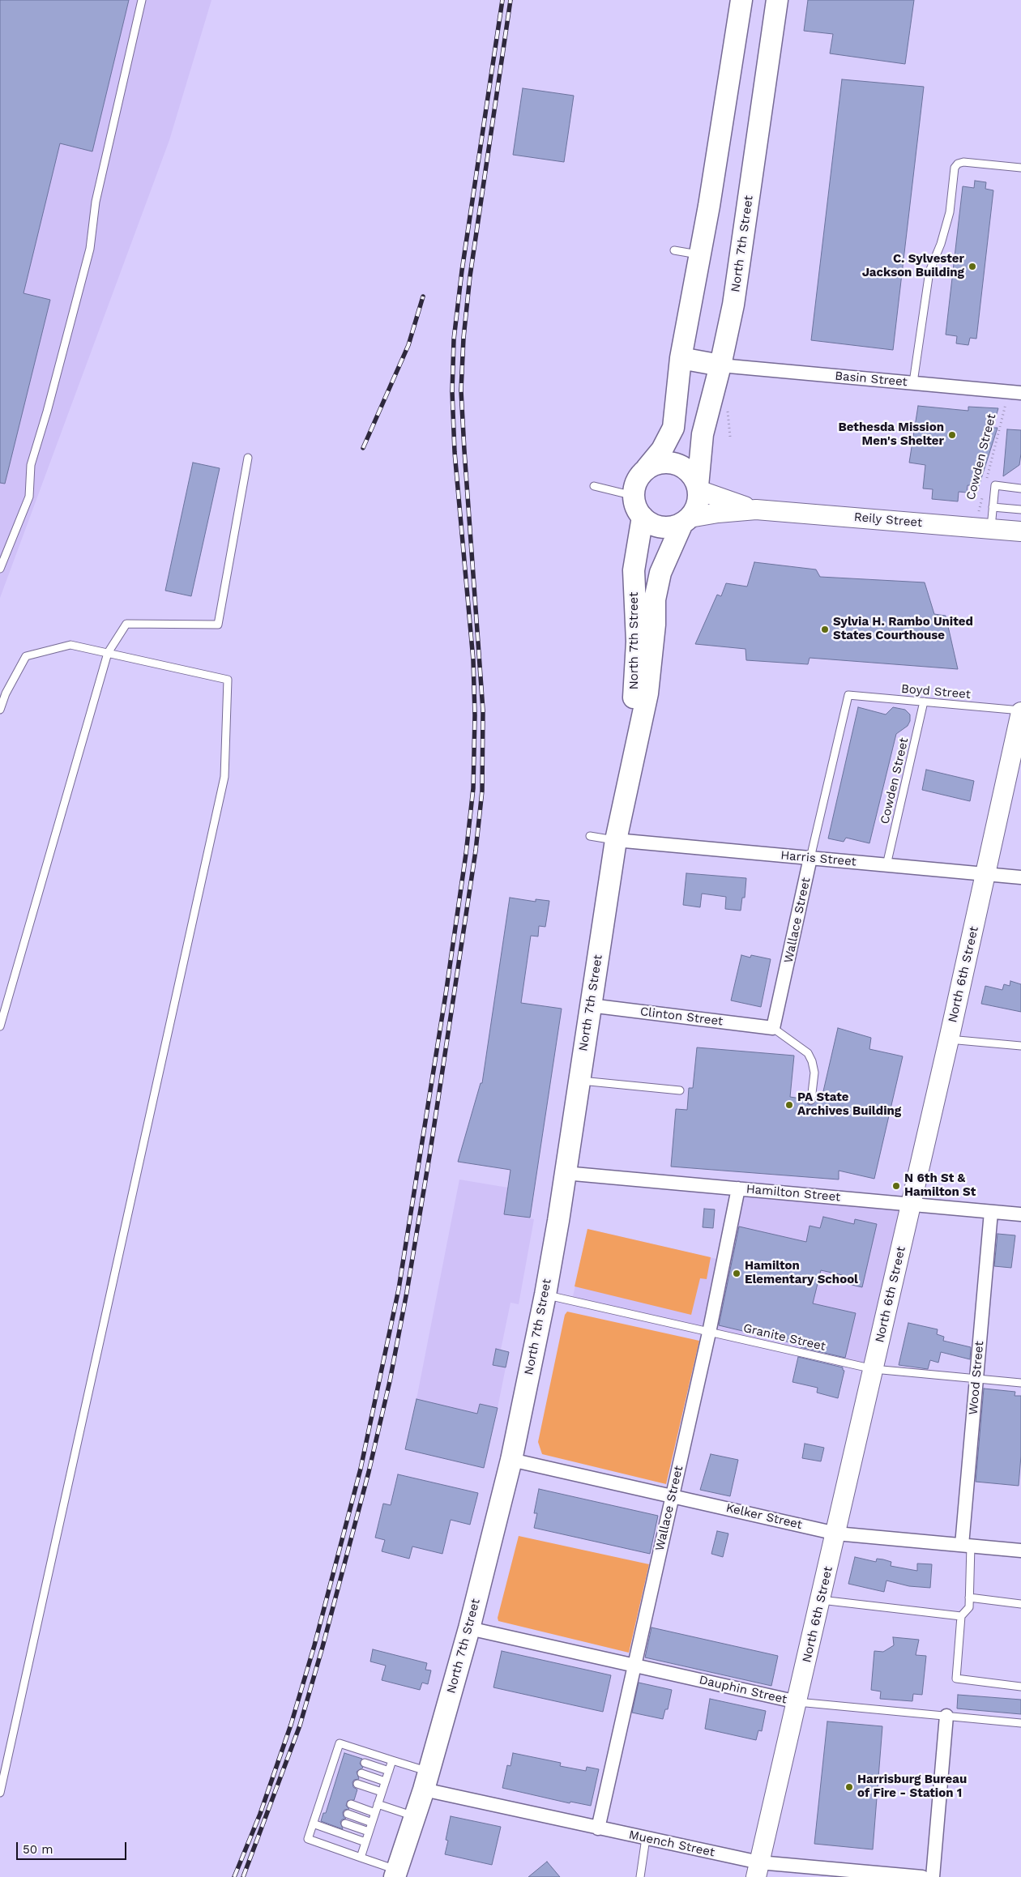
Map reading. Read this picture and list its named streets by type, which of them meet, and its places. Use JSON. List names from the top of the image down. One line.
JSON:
{"streets":{"main road":["North 7th Street","Reily Street","North 6th Street"],"street":["Basin Street","Harris Street","Wallace Street","Clinton Street","Hamilton Street","Wood Street","Kelker Street","Dauphin Street","Muench Street"],"lane":["Cowden Street","Boyd Street","Granite Street"]},"crossings":[["North 7th Street","Basin Street"],["North 7th Street","Reily Street"],["North 7th Street","Harris Street"],["North 7th Street","Clinton Street"],["North 7th Street","Hamilton Street"],["North 7th Street","Granite Street"],["North 7th Street","Kelker Street"],["North 7th Street","Dauphin Street"],["North 7th Street","Muench Street"],["Basin Street","Cowden Street"],["Cowden Street","Reily Street"],["Cowden Street","Boyd Street"],["Cowden Street","Harris Street"],["Boyd Street","Wallace Street"],["Boyd Street","North 6th Street"],["Harris Street","Wallace Street"],["Harris Street","North 6th Street"],["Wallace Street","Clinton Street"],["Wallace Street","Hamilton Street"],["Wallace Street","Granite Street"],["Wallace Street","Kelker Street"],["Wallace Street","Dauphin Street"],["Wallace Street","Muench Street"],["North 6th Street","Hamilton Street"],["North 6th Street","Granite Street"],["North 6th Street","Kelker Street"],["North 6th Street","Dauphin Street"],["North 6th Street","Muench Street"],["Hamilton Street","Wood Street"],["Granite Street","Wood Street"],["Wood Street","Kelker Street"]],"places":["C. Sylvester Jackson Building","Bethesda Mission Men's Shelter","Sylvia H. Rambo United States Courthouse","PA State Archives Building","N 6th St & Hamilton St","Hamilton Elementary School","Harrisburg Bureau of Fire - Station 1"],"scale_bar":"50 m"}
